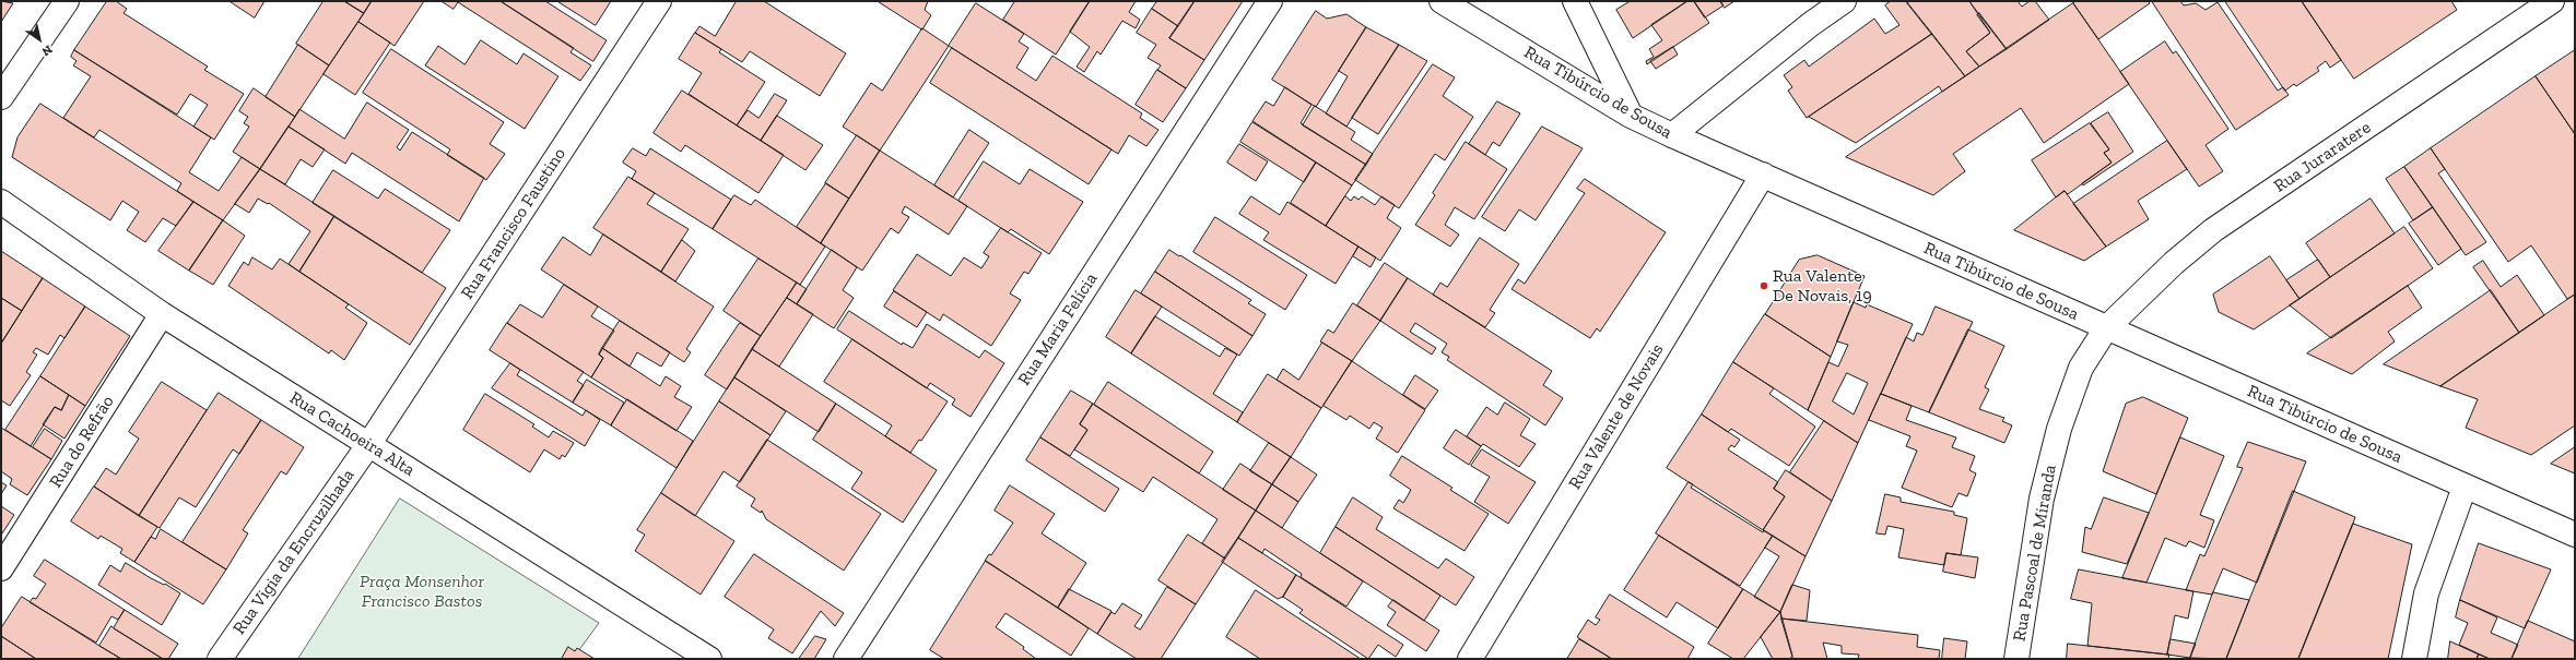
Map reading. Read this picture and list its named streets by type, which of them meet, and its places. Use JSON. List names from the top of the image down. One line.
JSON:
{"streets":{"street":["Rua Tibúrcio de Sousa","Rua Juraratere","Rua Francisco Faustino","Rua Maria Felícia","Rua Valente de Novais","Rua Cachoeira Alta","Rua do Refrão","Rua Vigia da Encruzilhada","Rua Pascoal de Miranda"]},"crossings":[["Rua Tibúrcio de Sousa","Rua Juraratere"],["Rua Tibúrcio de Sousa","Rua Valente de Novais"],["Rua Tibúrcio de Sousa","Rua Pascoal de Miranda"],["Rua Juraratere","Rua Pascoal de Miranda"],["Rua Francisco Faustino","Rua Cachoeira Alta"],["Rua Francisco Faustino","Rua Vigia da Encruzilhada"],["Rua Cachoeira Alta","Rua do Refrão"],["Rua Cachoeira Alta","Rua Vigia da Encruzilhada"]],"parks":["Praça Monsenhor Francisco Bastos"],"places":["Rua Valente De Novais, 19"],"north":"bottom right"}
